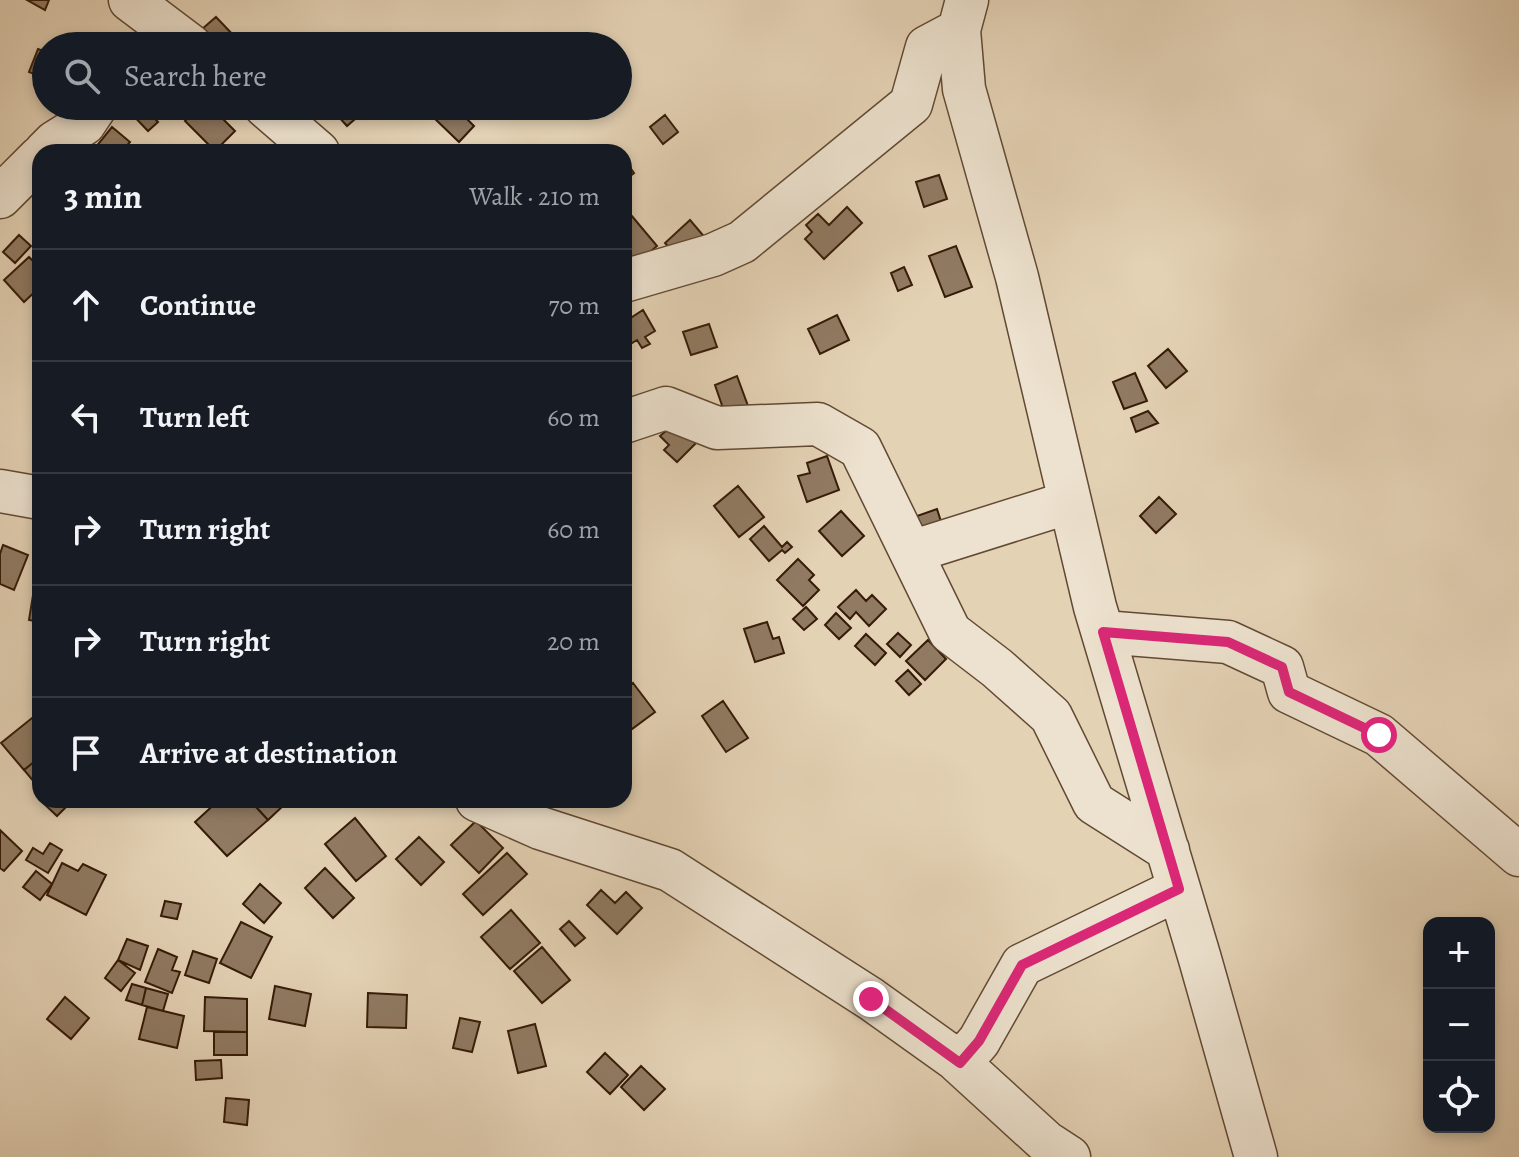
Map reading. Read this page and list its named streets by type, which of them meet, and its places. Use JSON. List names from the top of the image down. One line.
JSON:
{"page":{"search":"Search here","heading":["3 min","Walk · 210 m"],"list":[["Continue","70 m"],["Turn left","60 m"],["Turn right","60 m"],["Turn right","20 m"],"Arrive at destination"],"map_buttons":["+","−"]}}
